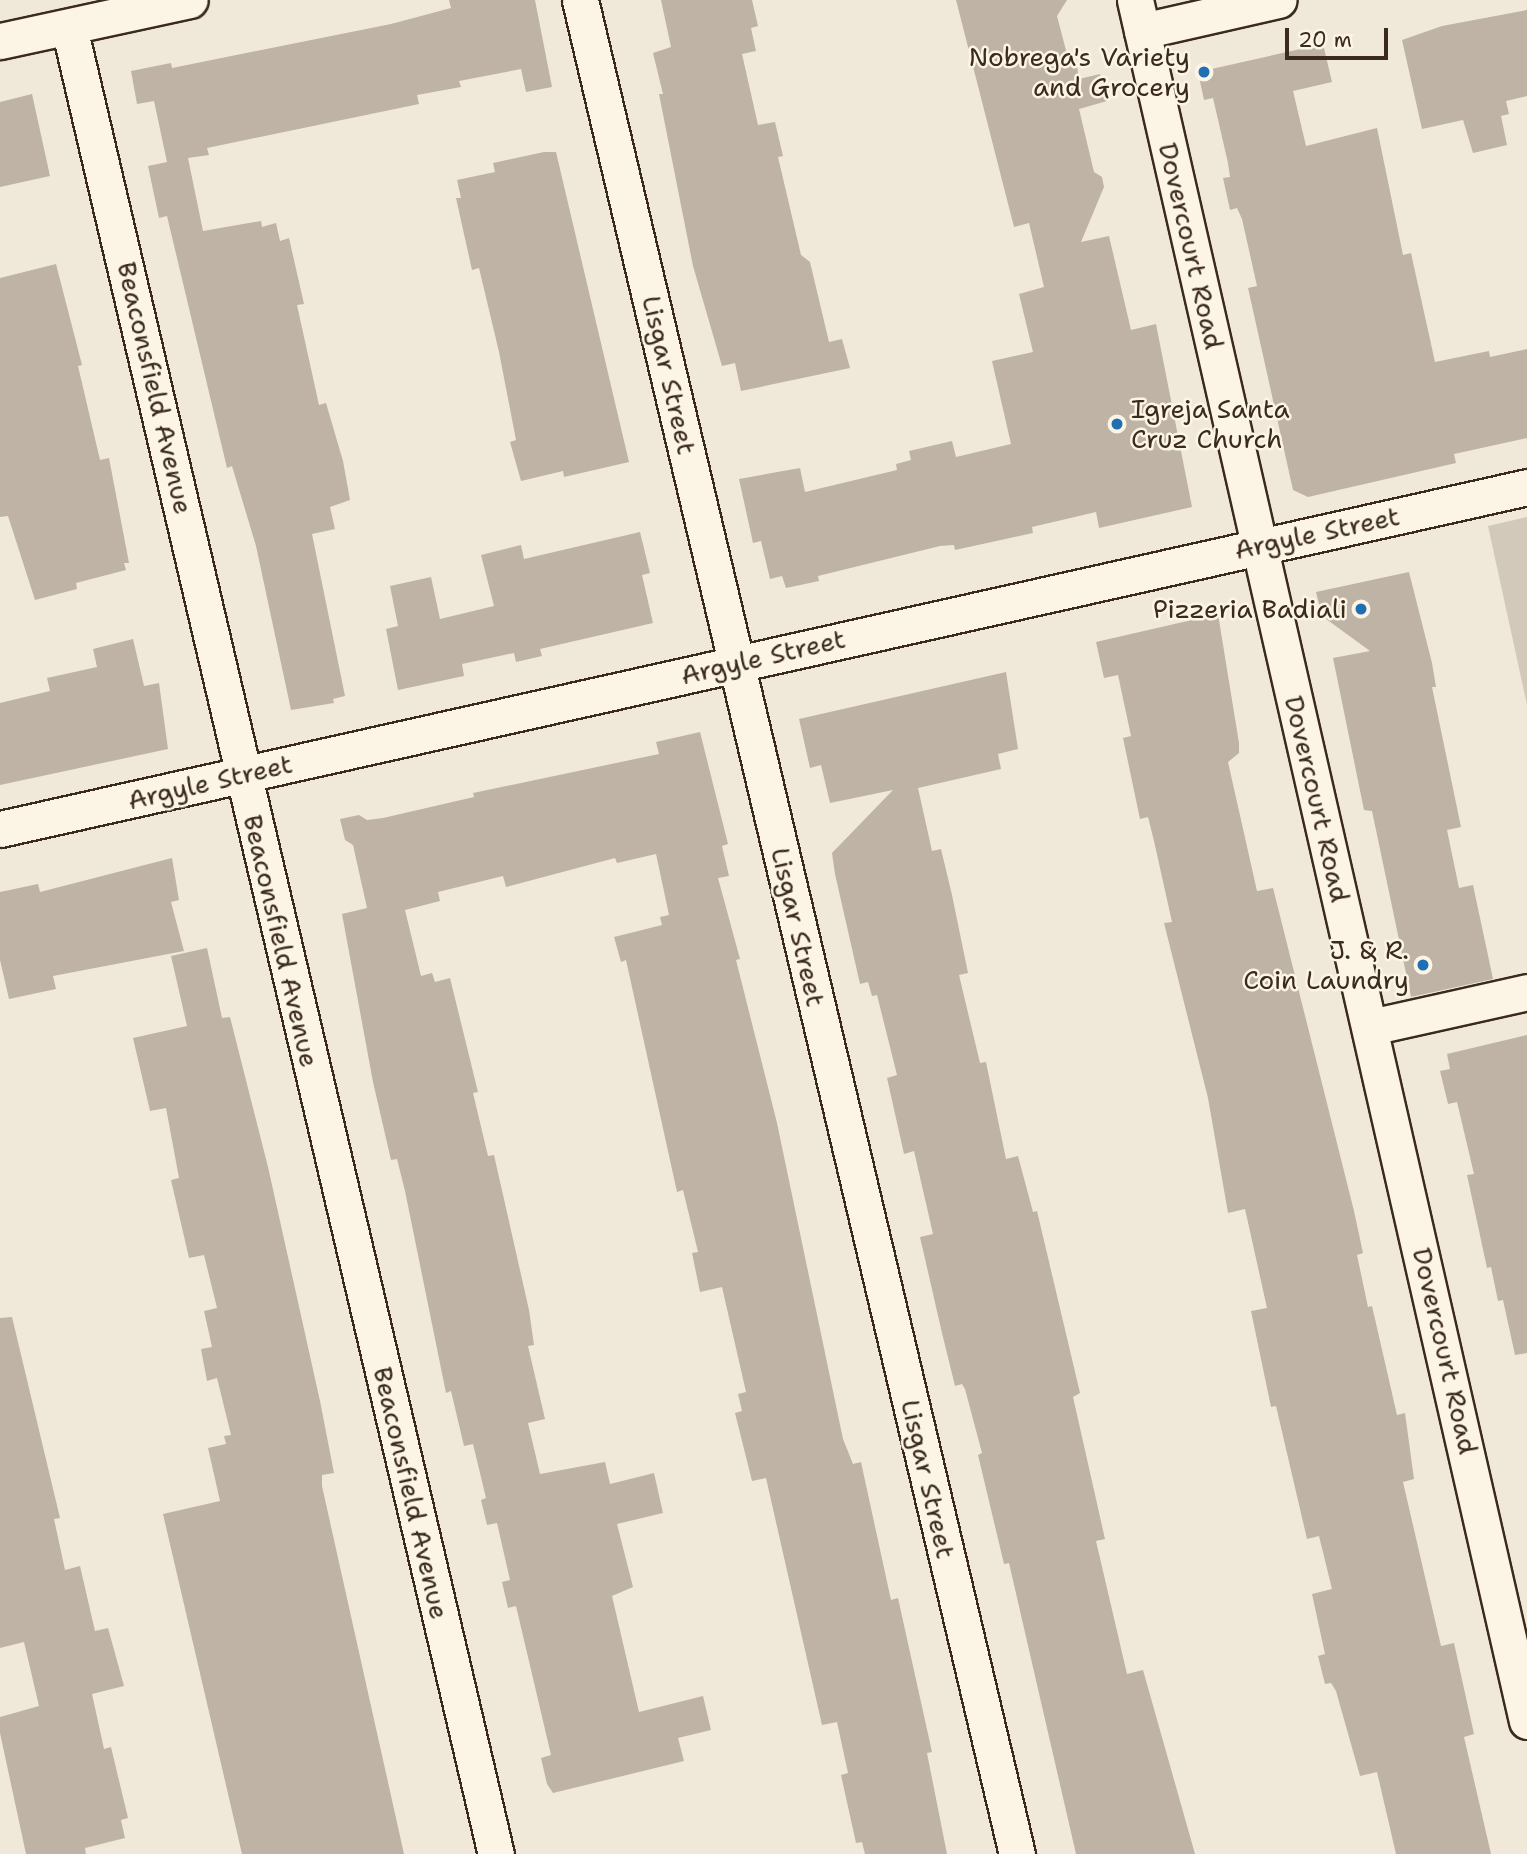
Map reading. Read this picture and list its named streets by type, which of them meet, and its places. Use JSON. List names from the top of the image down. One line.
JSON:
{"streets":{"street":["Dovercourt Road","Lisgar Street","Beaconsfield Avenue","Argyle Street"]},"crossings":[["Dovercourt Road","Argyle Street"],["Lisgar Street","Argyle Street"],["Beaconsfield Avenue","Argyle Street"]],"places":["Nobrega's Variety and Grocery","Igreja Santa Cruz Church","Pizzeria Badiali","J. & R. Coin Laundry"],"scale_bar":"20 m"}
